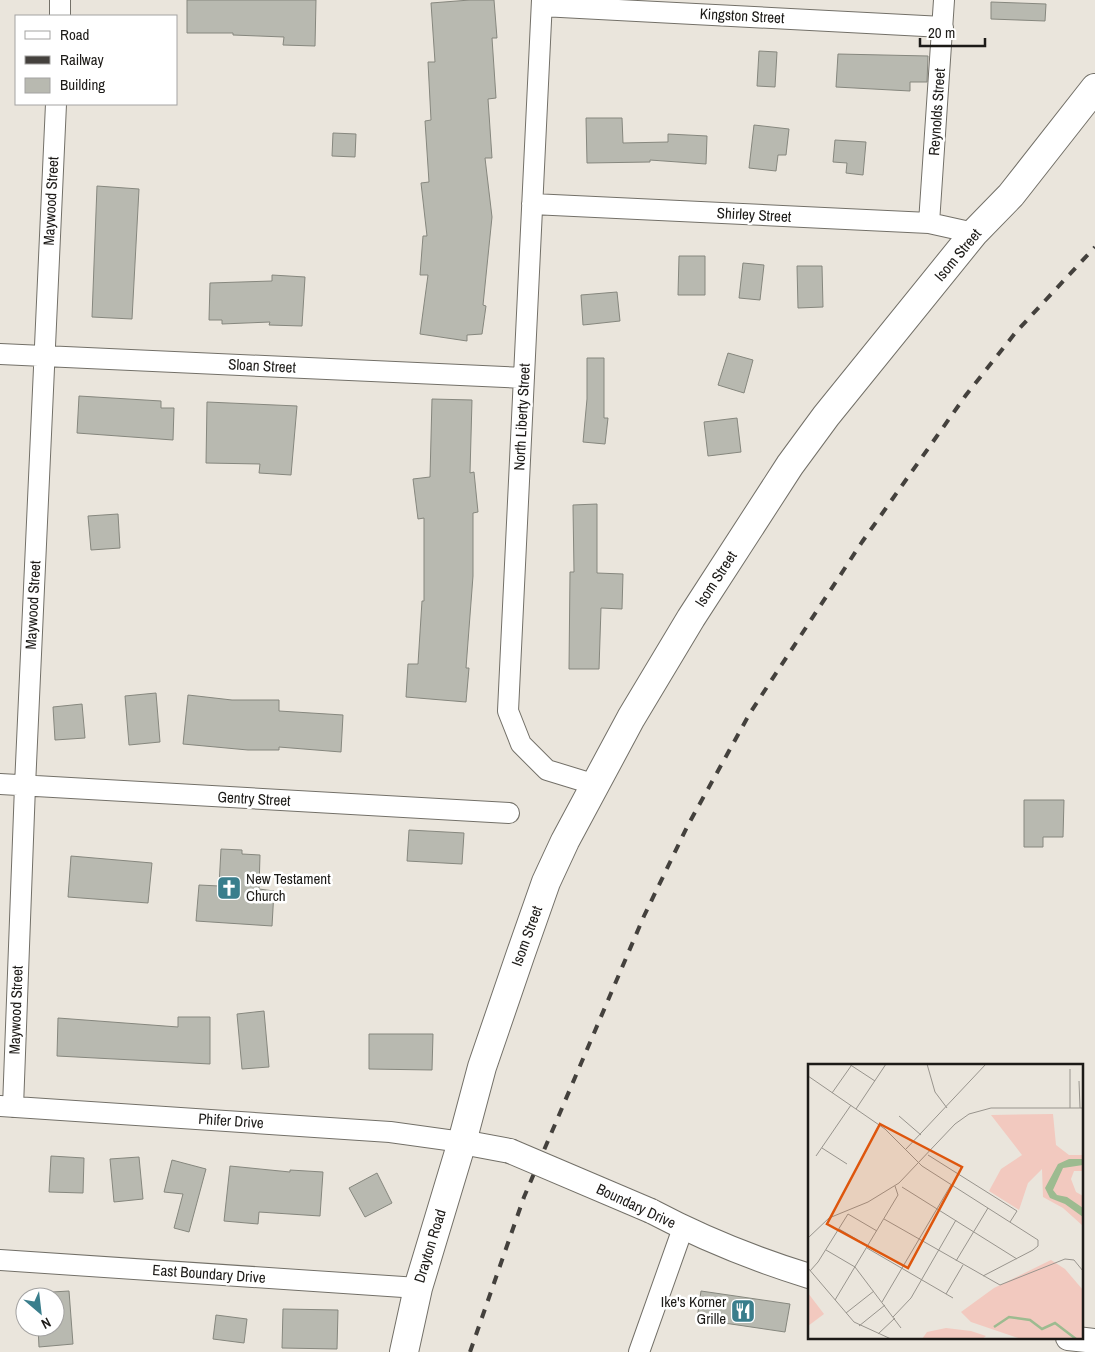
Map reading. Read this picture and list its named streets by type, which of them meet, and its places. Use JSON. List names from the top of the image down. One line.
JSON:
{"streets":{"main road":["Isom Street","Drayton Road"],"street":["Kingston Street","Reynolds Street","Maywood Street","Shirley Street","Sloan Street","North Liberty Street","Gentry Street","Phifer Drive","Boundary Drive","East Boundary Drive"]},"crossings":[["Kingston Street","Reynolds Street"],["Kingston Street","North Liberty Street"],["Reynolds Street","Shirley Street"],["Maywood Street","Sloan Street"],["Maywood Street","Gentry Street"],["Maywood Street","Phifer Drive"],["Shirley Street","Isom Street"],["Shirley Street","North Liberty Street"],["Isom Street","North Liberty Street"],["Isom Street","Phifer Drive"],["Isom Street","Boundary Drive"],["Isom Street","Drayton Road"],["Sloan Street","North Liberty Street"],["Phifer Drive","Boundary Drive"],["Phifer Drive","Drayton Road"],["Boundary Drive","Drayton Road"],["Drayton Road","East Boundary Drive"]],"places":{"church":["New Testament Church"],"restaurant":["Ike's Korner Grille"]},"legend":["Road","Railway","Building"],"scale_bar":"20 m","north":"bottom right"}
